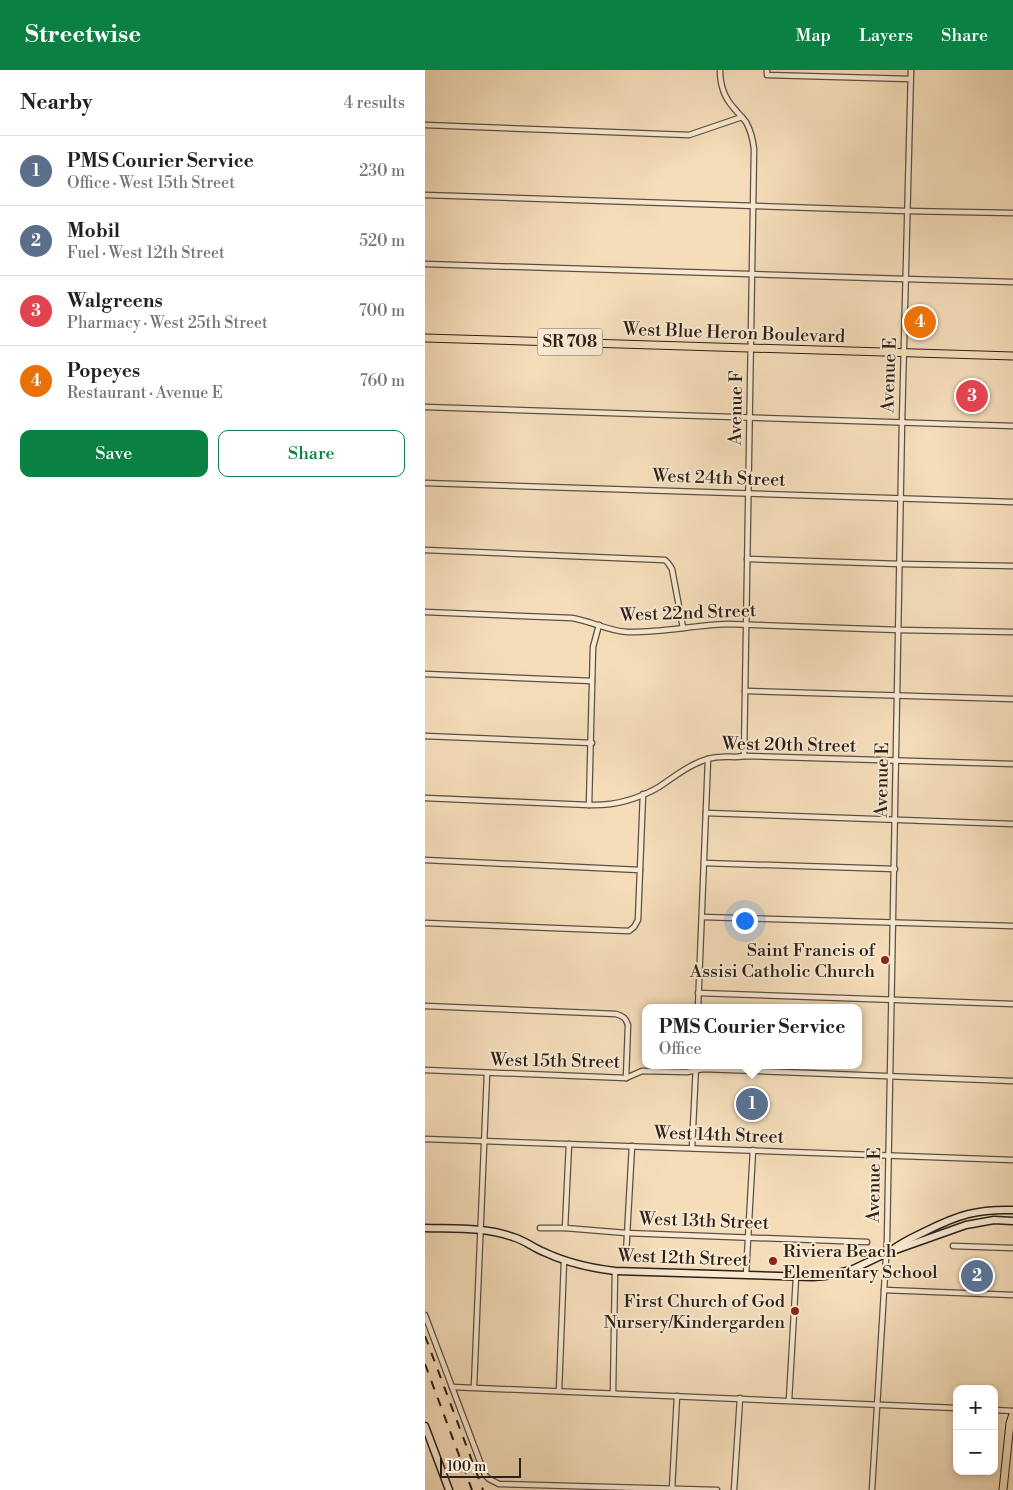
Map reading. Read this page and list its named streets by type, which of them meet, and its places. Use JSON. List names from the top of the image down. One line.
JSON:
{"streets":{"main road":["West Blue Heron Boulevard","SR 708"],"street":["Avenue E","Avenue F","West 24th Street","West 22nd Street","West 20th Street","West 15th Street","West 14th Street","West 13th Street","West 12th Street"]},"crossings":[["West Blue Heron Boulevard","Avenue E"],["West Blue Heron Boulevard","Avenue F"],["Avenue E","West 24th Street"],["Avenue E","West 22nd Street"],["Avenue E","West 20th Street"],["Avenue E","West 15th Street"],["Avenue E","West 14th Street"],["Avenue E","West 12th Street"],["Avenue F","West 24th Street"],["Avenue F","West 22nd Street"],["Avenue F","West 20th Street"]],"places":["Saint Francis of Assisi Catholic Church","Riviera Beach Elementary School","First Church of God Nursery/Kindergarden"],"scale_bar":"100 m","page":{"header":"Streetwise","nav":["Map","Layers","Share"],"heading":["Nearby","4 results"],"list":[{"mark":"1","name":"PMS Courier Service","note":"Office · West 15th Street","value":"230 m"},{"mark":"2","name":"Mobil","note":"Fuel · West 12th Street","value":"520 m"},{"mark":"3","name":"Walgreens","note":"Pharmacy · West 25th Street","value":"700 m"},{"mark":"4","name":"Popeyes","note":"Restaurant · Avenue E","value":"760 m"}],"pins":["4","3","1","2"],"buttons":["Save","Share"],"popup":["PMS Courier Service","Office"],"map_buttons":["+","−"],"scale":"100 m"}}
